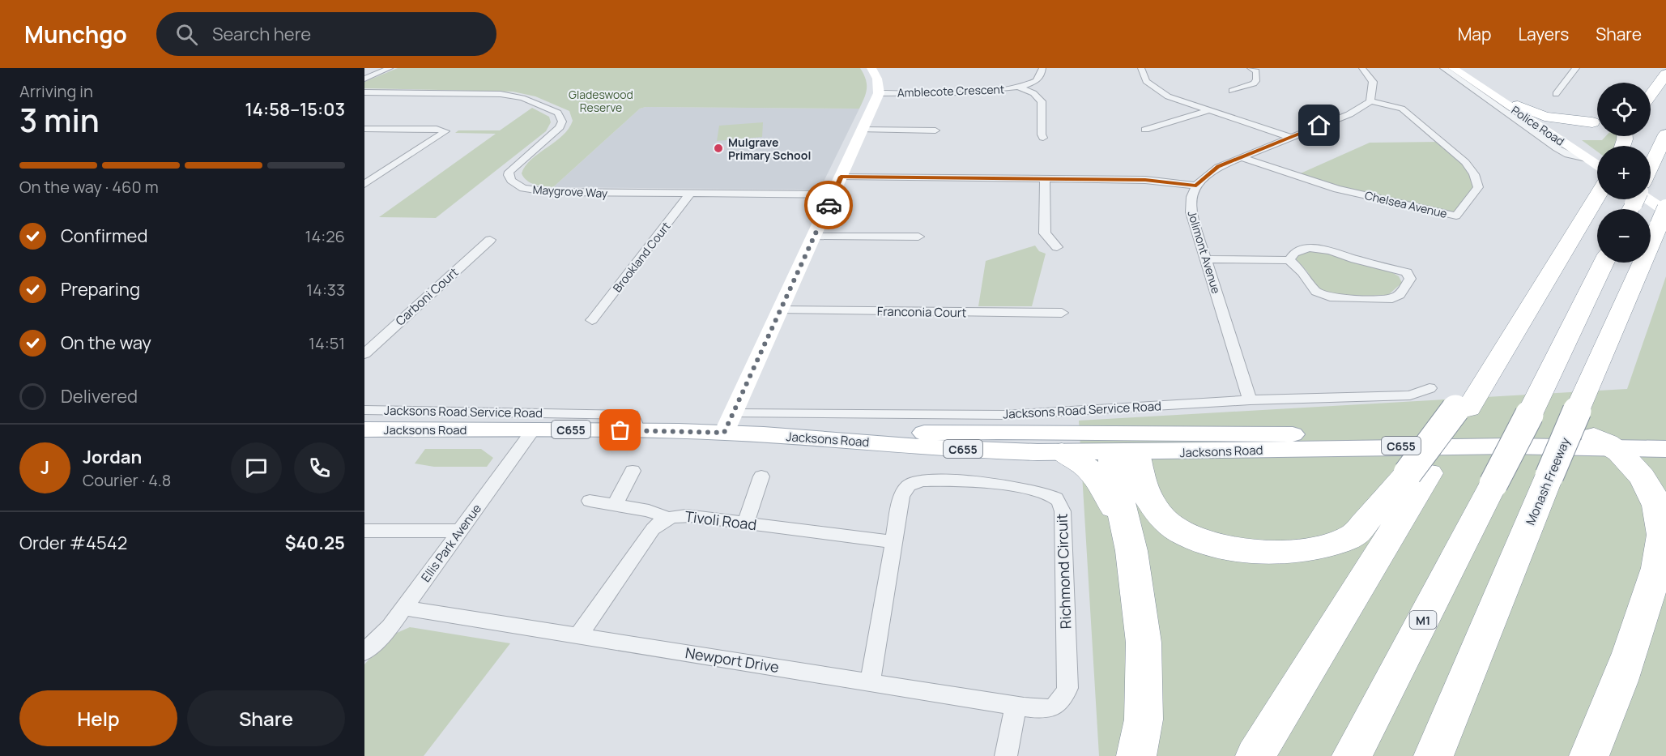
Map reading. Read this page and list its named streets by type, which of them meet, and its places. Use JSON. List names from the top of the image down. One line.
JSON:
{"streets":{"highway":["Monash Freeway","M1"],"main road":["Jacksons Road","C655"],"street":["Amblecote Crescent","Police Road","Maygrove Way","Chelsea Avenue","Jolimont Avenue","Brookland Court","Carboni Court","Franconia Court","Jacksons Road Service Road","Tivoli Road","Ellis Park Avenue","Richmond Circuit","Newport Drive"]},"crossings":[["Maygrove Way","Brookland Court"],["Jolimont Avenue","Jacksons Road Service Road"],["Jacksons Road Service Road","Jacksons Road"],["Jacksons Road","Ellis Park Avenue"],["Tivoli Road","Richmond Circuit"],["Tivoli Road","Newport Drive"],["Ellis Park Avenue","Newport Drive"],["Richmond Circuit","Newport Drive"]],"parks":["Gladeswood Reserve"],"places":["Mulgrave Primary School"],"page":{"header":"Munchgo","search":"Search here","nav":["Map","Layers","Share"],"heading":["3 min","Arriving in","14:58–15:03"],"panel":["Jordan","Courier · 4.8","Order #4542","$40.25"],"map_buttons":["+","−"],"bar":"On the way · 460 m","list":[["Confirmed","14:26"],["Preparing","14:33"],["On the way","14:51"],"Delivered"],"round":"J","buttons":["Help","Share"]}}
